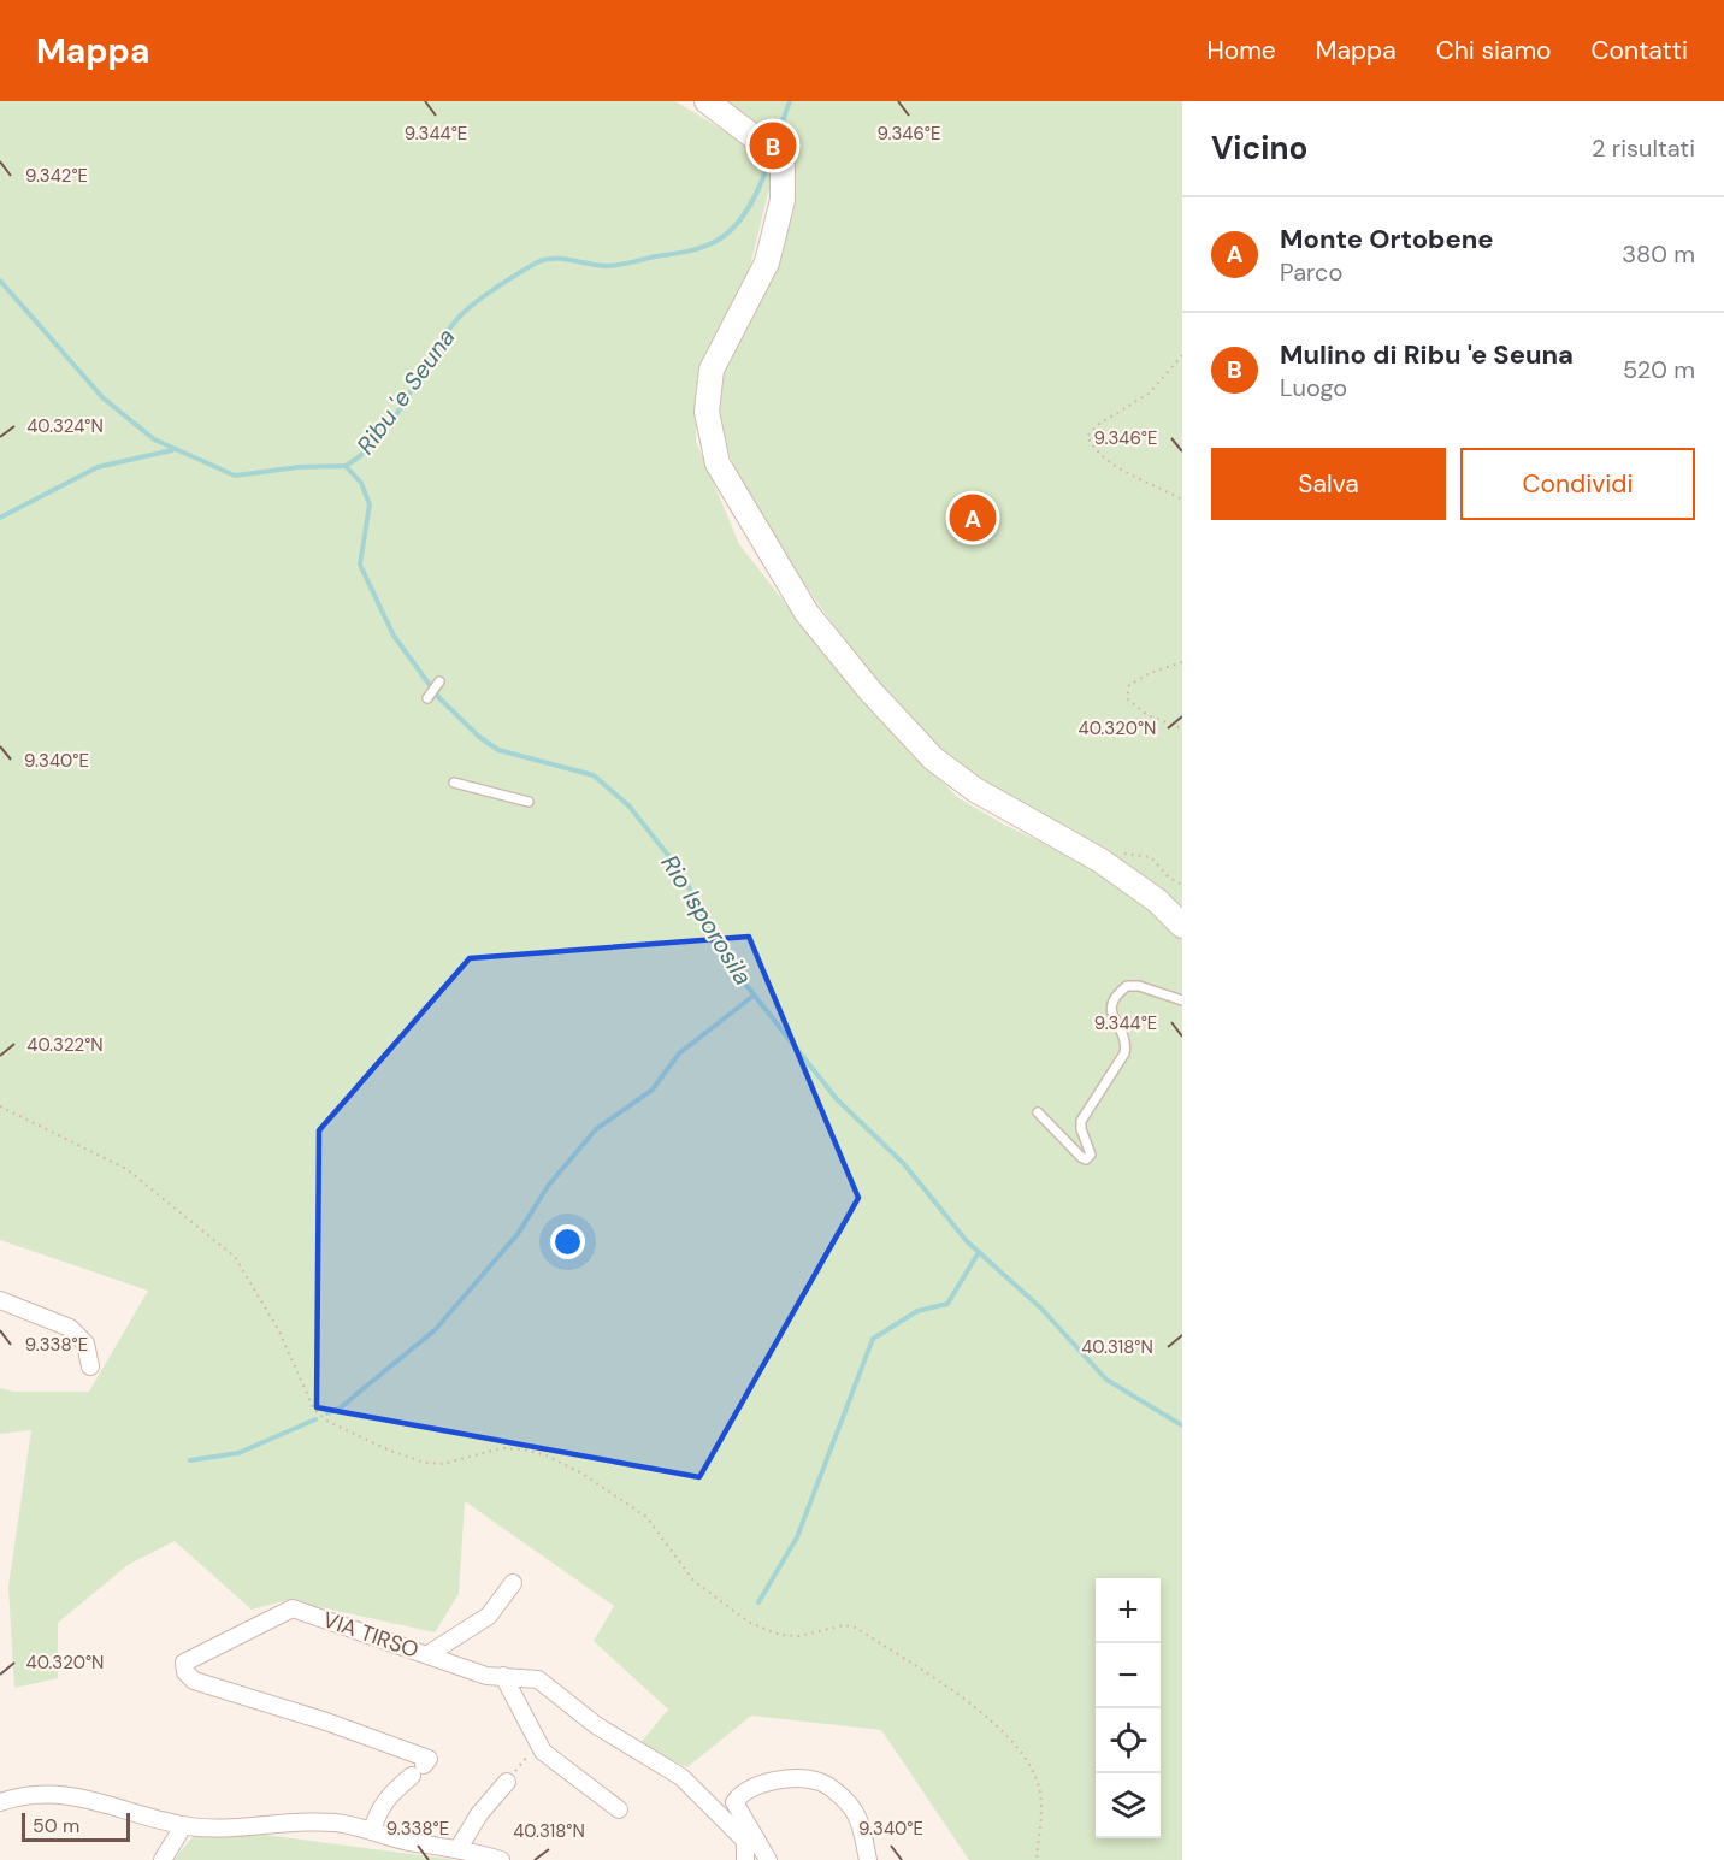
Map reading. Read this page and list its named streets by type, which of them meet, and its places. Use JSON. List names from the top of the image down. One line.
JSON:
{"streets":{"street":["VIA TIRSO"]},"water":["Ribu 'e Seuna","Rio Isporosila"],"scale_bar":"50 m","page":{"header":"Mappa","nav":["Home","Mappa","Chi siamo","Contatti"],"heading":["Vicino","2 risultati"],"pins":["B","A"],"list":[{"mark":"A","name":"Monte Ortobene","note":"Parco","value":"380 m"},{"mark":"B","name":"Mulino di Ribu 'e Seuna","note":"Luogo","value":"520 m"}],"buttons":["Salva","Condividi"],"map_buttons":["+","−"],"scale":"50 m"},"coordinates":["9.346°E","9.344°E","9.342°E","40.324°N","40.320°N","9.340°E","40.322°N","9.338°E","40.318°N"]}
